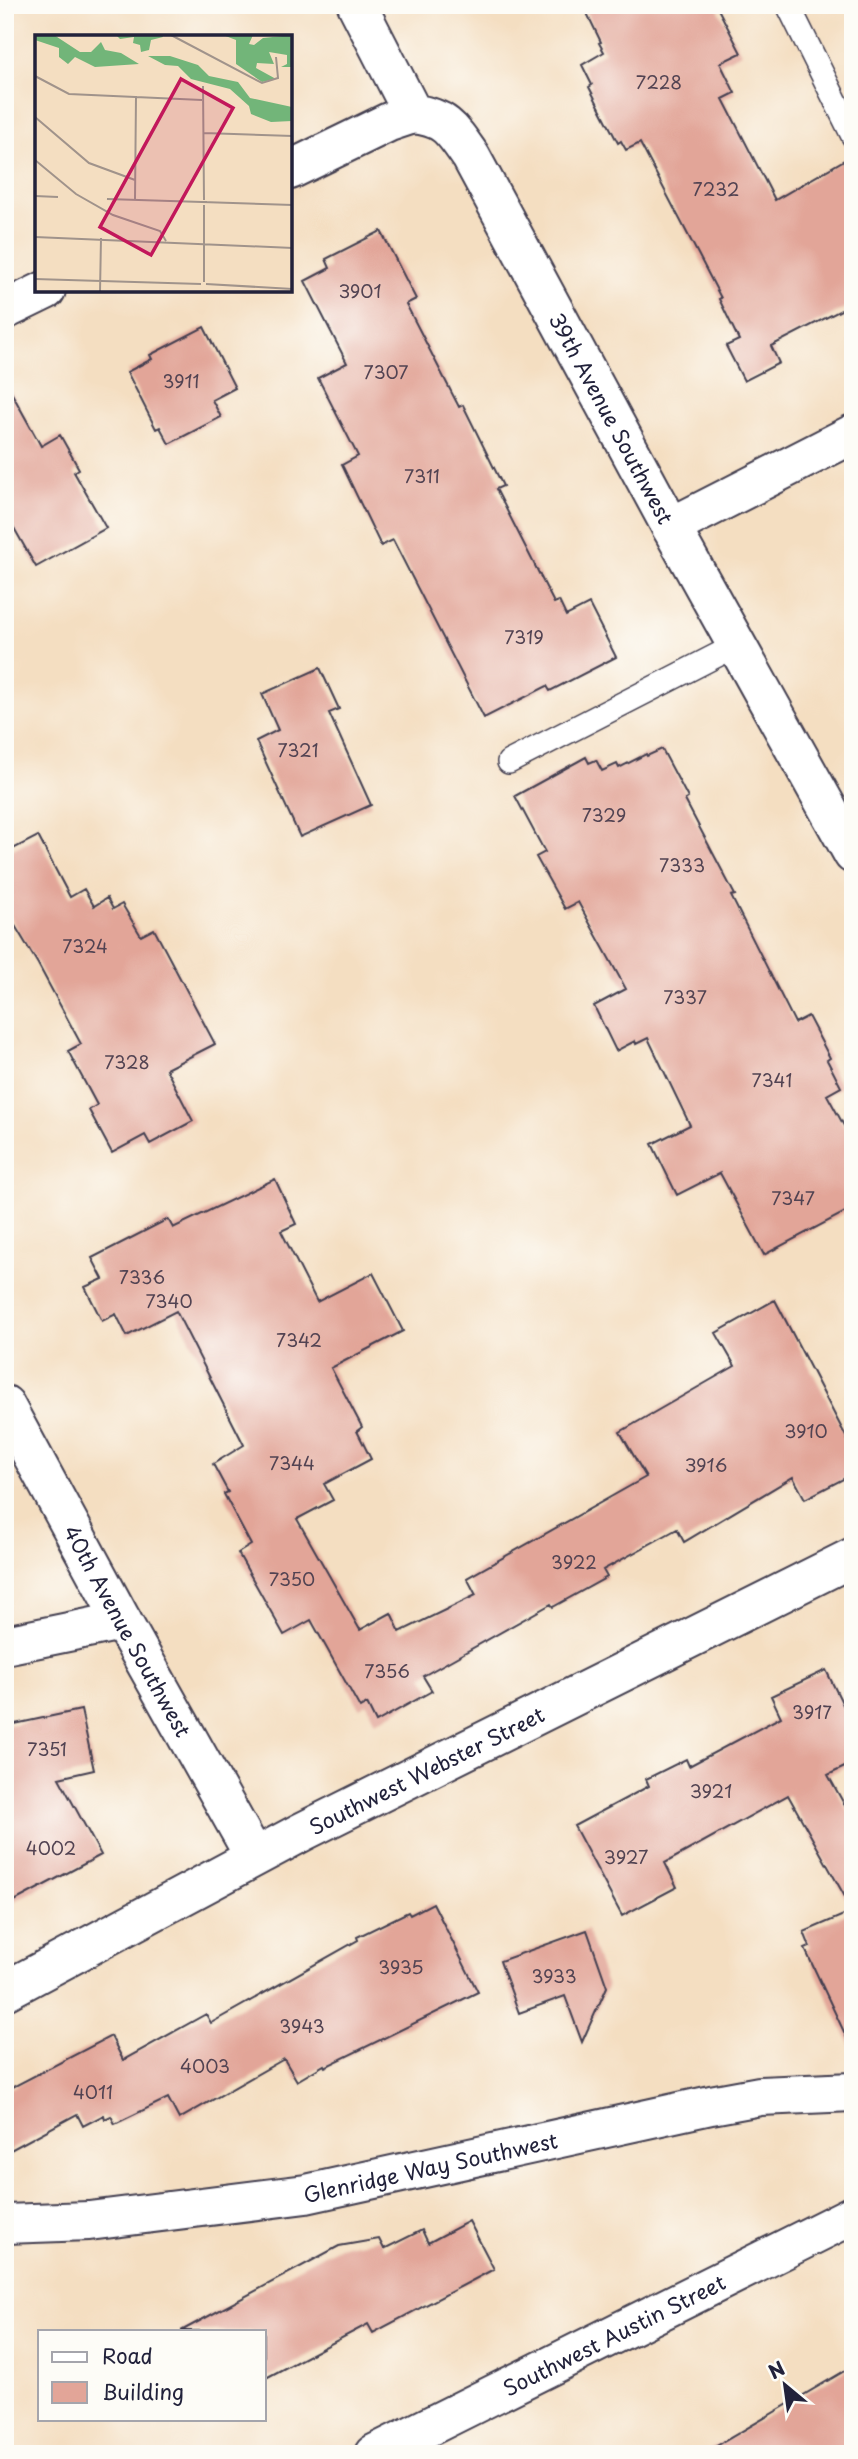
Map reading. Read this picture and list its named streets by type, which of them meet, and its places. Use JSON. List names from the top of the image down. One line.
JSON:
{"streets":{"street":["39th Avenue Southwest","40th Avenue Southwest","Southwest Webster Street","Glenridge Way Southwest","Southwest Austin Street"]},"crossings":[["40th Avenue Southwest","Southwest Webster Street"]],"house_numbers":["7228","7232","3901","7307","3911","7311","7319","7321","7329","7333","7324","7337","7328","7341","7347","7336","7340","7342","3910","7344","3916","3922","7350","7356","3917","7351","3921","4002","3927","3935","3933","3943","4003","4011"],"legend":["Road","Building"],"north":"top left"}
